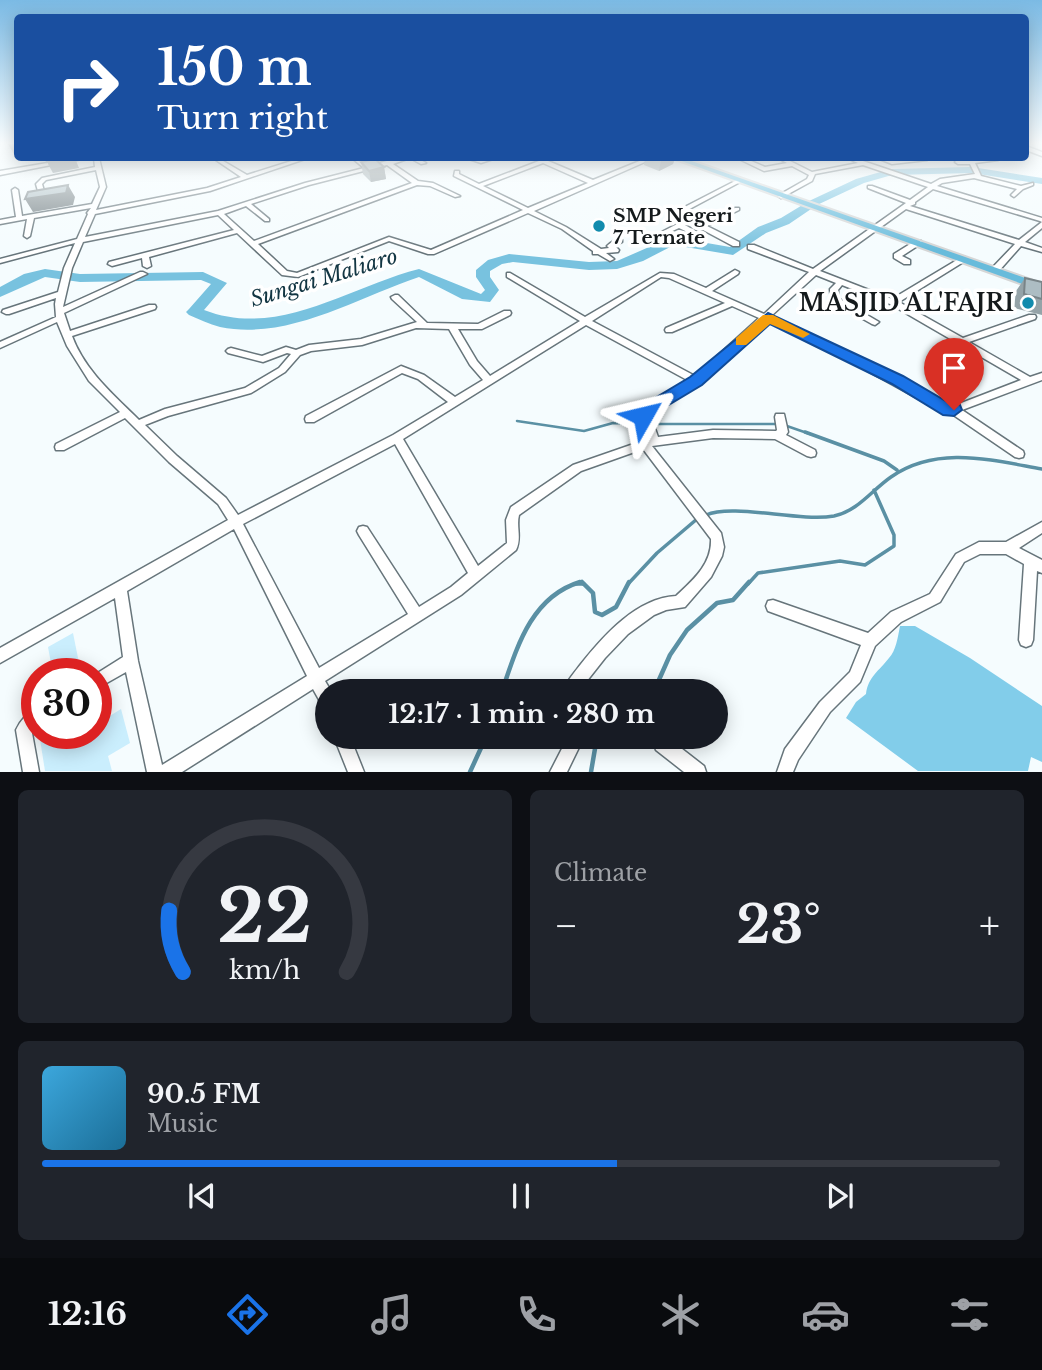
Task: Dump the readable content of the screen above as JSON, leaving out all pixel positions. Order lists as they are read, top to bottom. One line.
{"water":["Sungai Maliaro"],"places":["SMP Negeri 7 Ternate","MASJID AL'FAJRI"],"page":{"turn":["150 m","Turn right"],"limit":"30","trip":"12:17 · 1 min · 280 m","tile":"Climate","heat":["−","23°","+"],"song":["90.5 FM","Music"],"tabs":"12:16","gauge":["22","km/h"]}}
